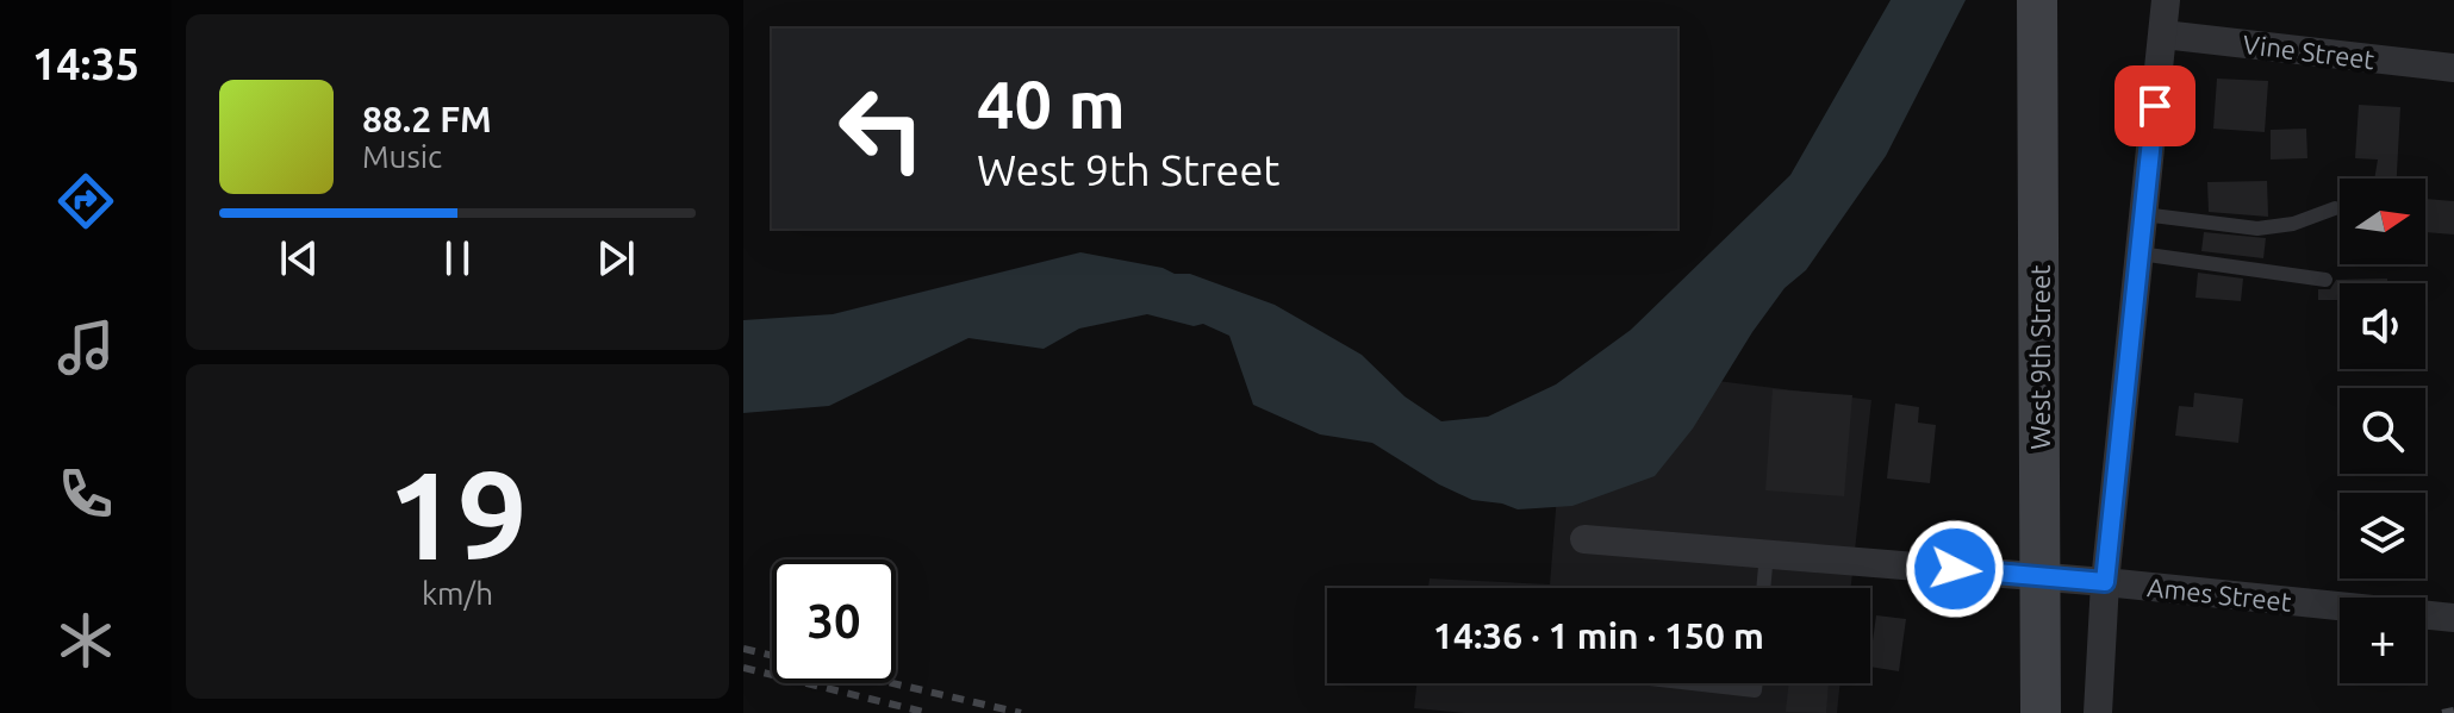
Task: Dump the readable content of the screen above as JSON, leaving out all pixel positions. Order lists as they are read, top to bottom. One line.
{"streets":{"main road":["West 9th Street"],"street":["Vine Street","Ames Street"]},"north":"right","page":{"tabs":"14:35","turn":["40 m","West 9th Street"],"song":["88.2 FM","Music"],"map_buttons":"+","tile":["19","km/h"],"limit":"30","trip":"14:36 · 1 min · 150 m"}}
